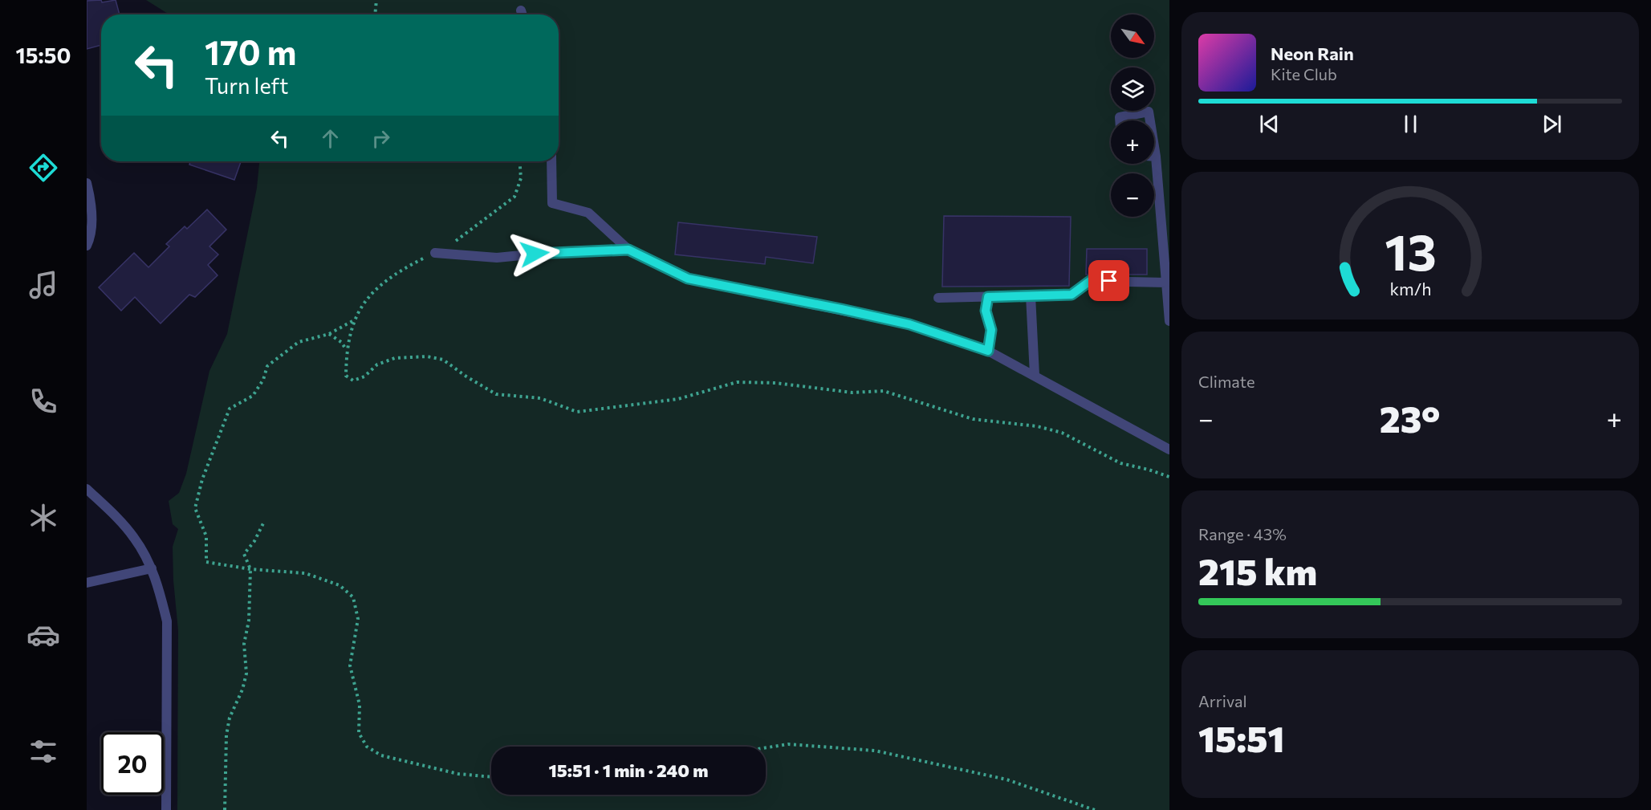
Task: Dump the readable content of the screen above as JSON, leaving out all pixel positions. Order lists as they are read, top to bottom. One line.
{"north":"bottom right","page":{"tabs":"15:50","map_buttons":["+","−"],"turn":["170 m","Turn left"],"song":["Neon Rain","Kite Club"],"tile":["Climate",["Range · 43%","215 km"],["Arrival","15:51"]],"heat":["−","23°","+"],"limit":"20","trip":"15:51 · 1 min · 240 m","gauge":["13","km/h"]}}
